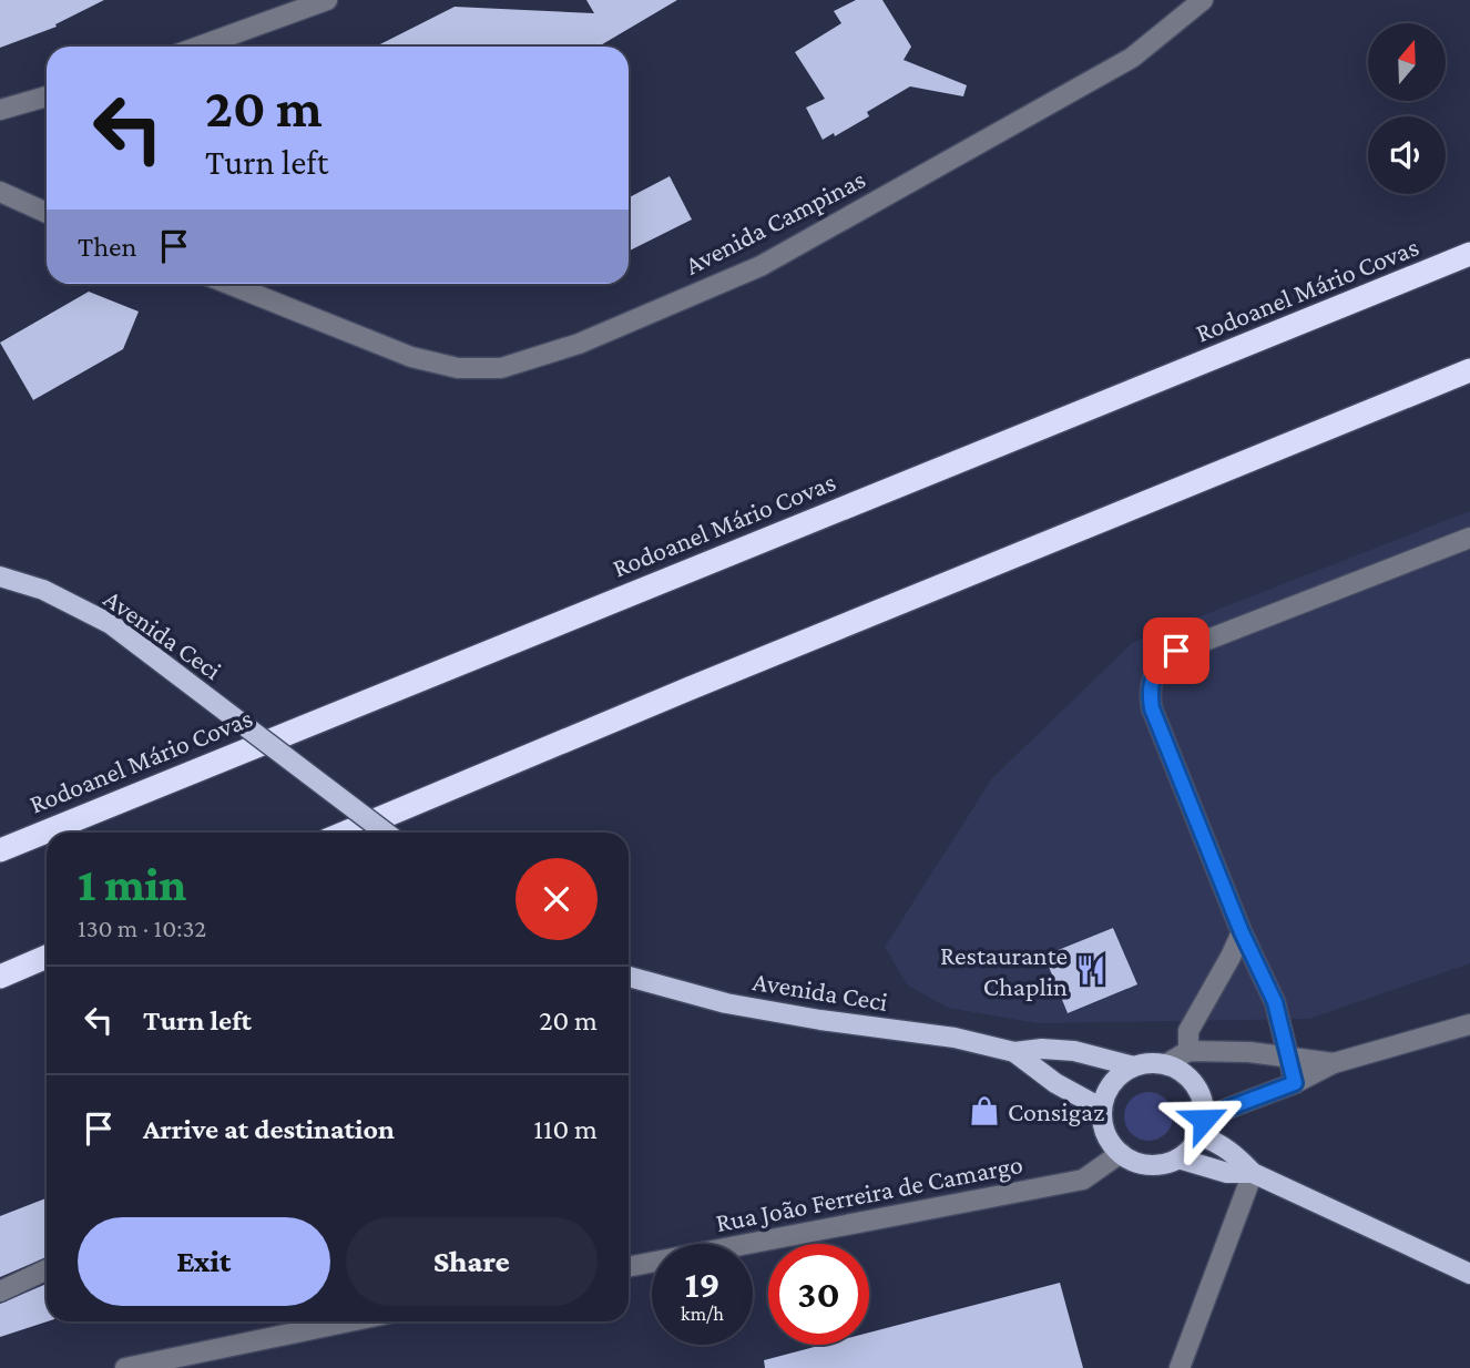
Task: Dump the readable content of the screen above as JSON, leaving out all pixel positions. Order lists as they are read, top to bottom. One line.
{"streets":{"highway":["Rodoanel Mário Covas"],"main road":["Avenida Ceci"],"street":["Avenida Campinas","Rua João Ferreira de Camargo"]},"crossings":[["Avenida Ceci","Rua João Ferreira de Camargo"]],"places":{"restaurant":["Restaurante Chaplin"],"shop":["Consigaz"]},"north":"top","page":{"turn":["20 m","Turn left"],"then":"Then","heading":["1 min","130 m · 10:32"],"list":[{"name":"Turn left","value":"20 m"},{"name":"Arrive at destination","value":"110 m"}],"buttons":["Exit","Share"],"speed":"19 km/h","limit":"30"}}
